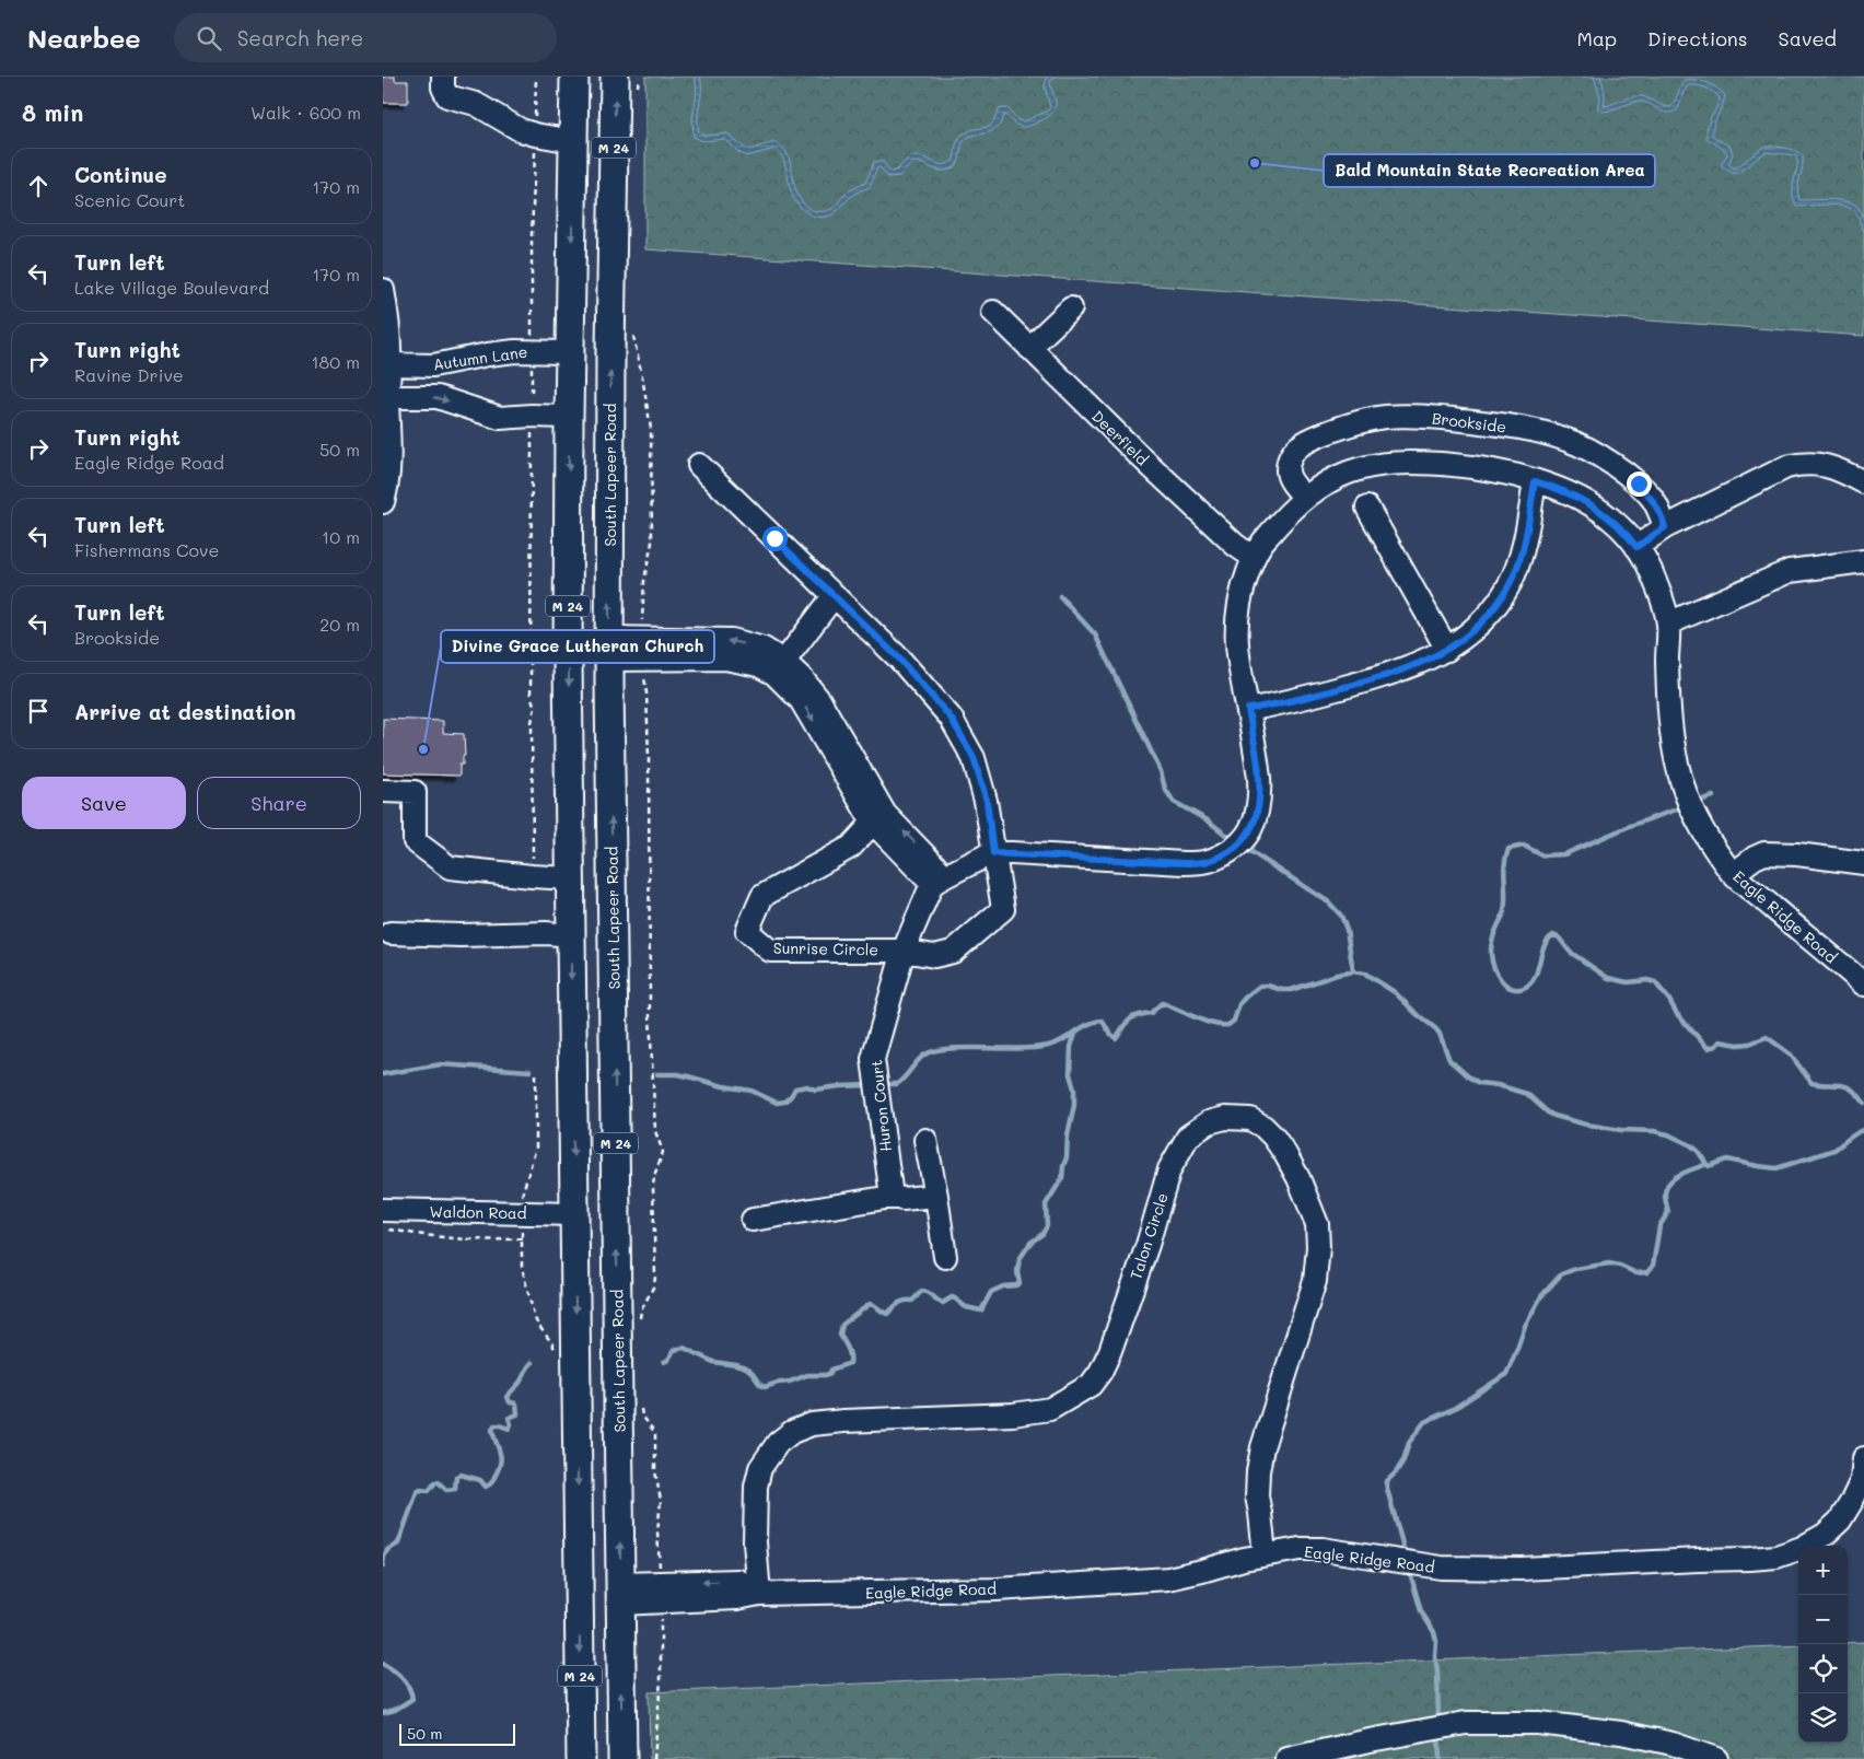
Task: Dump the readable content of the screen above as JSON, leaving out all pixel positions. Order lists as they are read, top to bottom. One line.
{"streets":{"main road":["M 24","South Lapeer Road"],"street":["Autumn Lane","Brookside","Deerfield","Eagle Ridge Road","Sunrise Circle","Huron Court","Waldon Road","Talon Circle"]},"crossings":[["M 24","Autumn Lane"],["M 24","Waldon Road"],["Brookside","Eagle Ridge Road"],["Deerfield","Eagle Ridge Road"],["South Lapeer Road","Eagle Ridge Road"],["Eagle Ridge Road","Talon Circle"],["Sunrise Circle","Huron Court"]],"places":["Bald Mountain State Recreation Area","Divine Grace Lutheran Church"],"scale_bar":"50 m","page":{"header":"Nearbee","search":"Search here","nav":["Map","Directions","Saved"],"heading":["8 min","Walk · 600 m"],"list":[["Continue","Scenic Court","170 m"],["Turn left","Lake Village Boulevard","170 m"],["Turn right","Ravine Drive","180 m"],["Turn right","Eagle Ridge Road","50 m"],["Turn left","Fishermans Cove","10 m"],["Turn left","Brookside","20 m"],"Arrive at destination"],"buttons":["Save","Share"],"map_buttons":["+","−"],"scale":"50 m"}}
